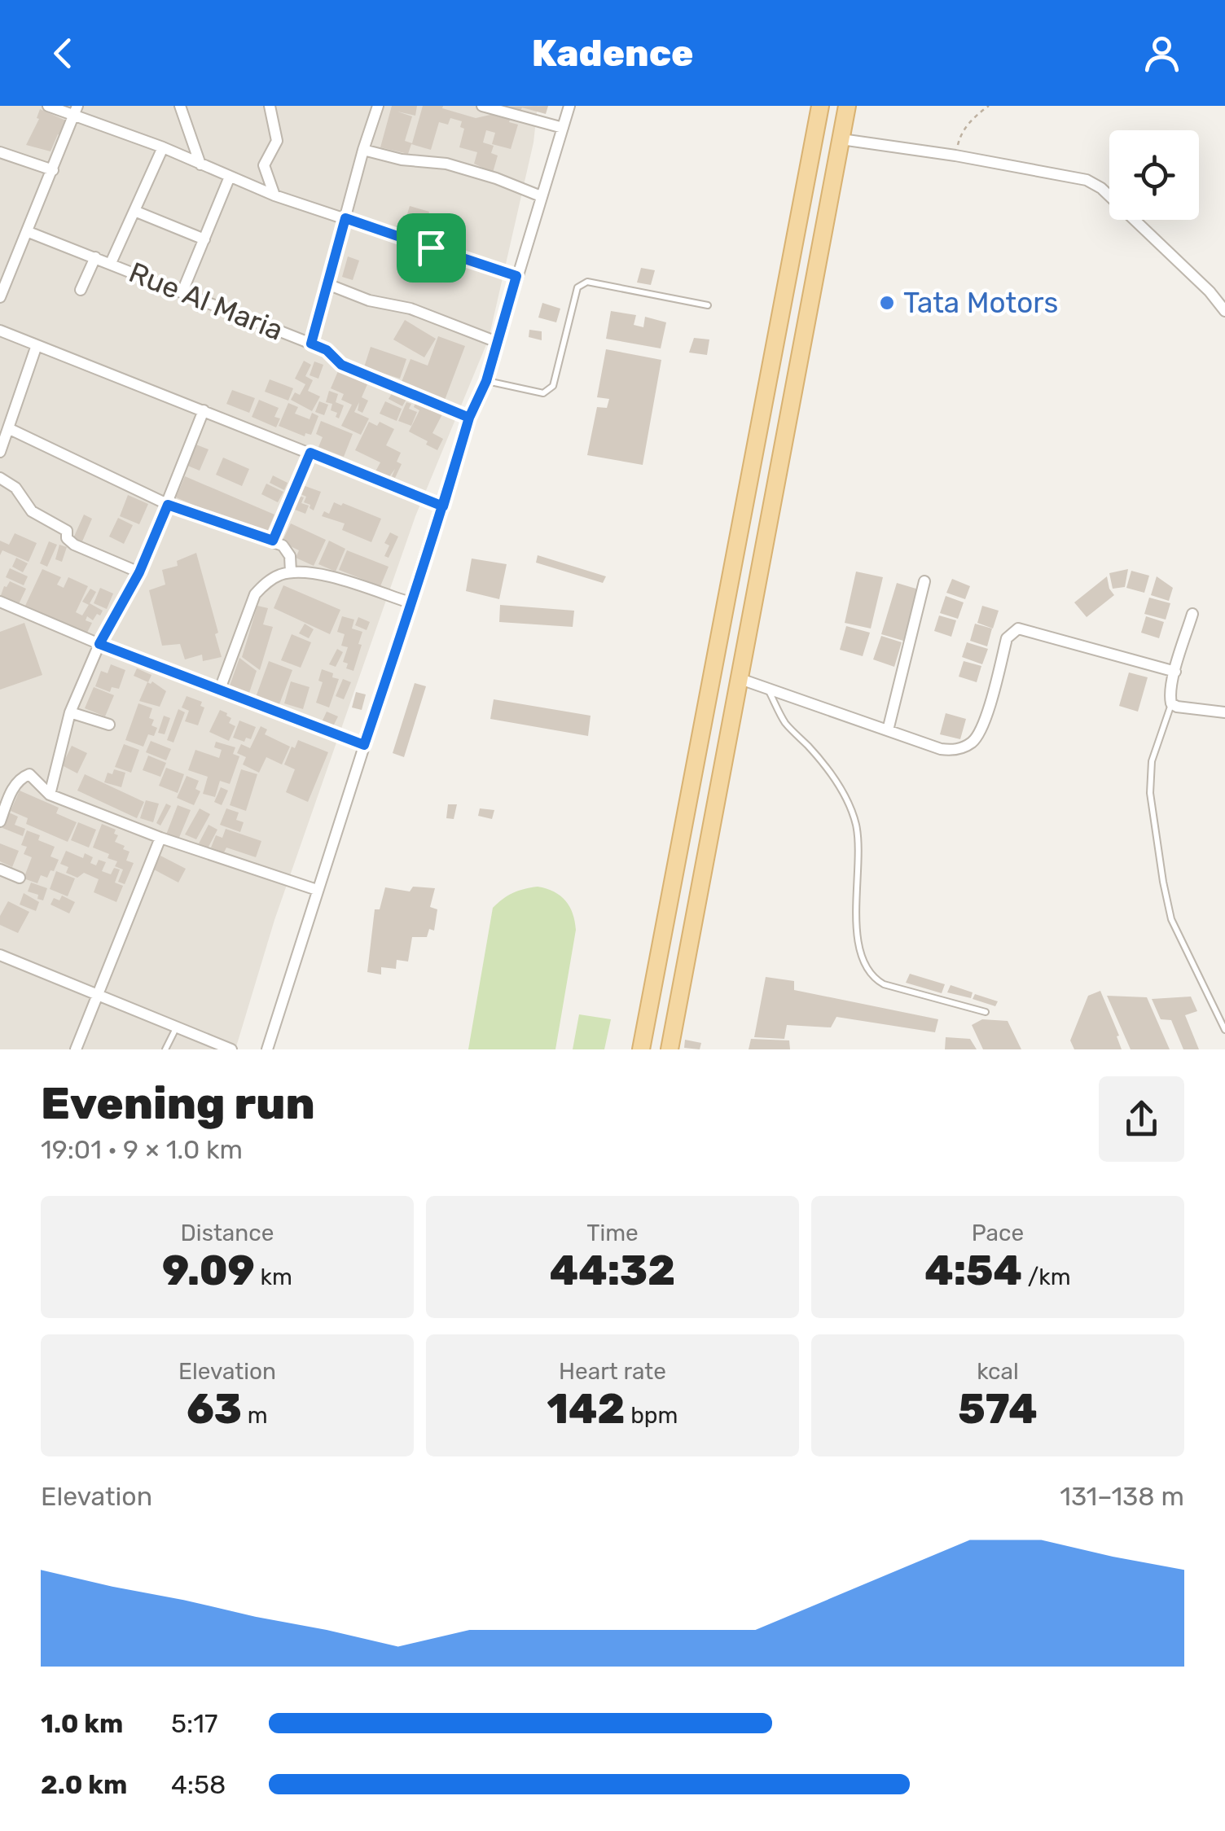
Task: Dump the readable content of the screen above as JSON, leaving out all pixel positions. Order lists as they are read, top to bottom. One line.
{"streets":{"street":["Rue Al Maria"]},"places":["Tata Motors"],"page":{"header":"Kadence","heading":["Evening run","19:01 · 9 × 1.0 km"],"stats":[["Distance","9.09 km"],["Time","44:32"],["Pace","4:54 /km"],["Elevation","63 m"],["Heart rate","142 bpm"],["kcal","574"]],"chart":["Elevation","131–138 m"],"list":[{"name":"1.0 km","note":"5:17"},{"name":"2.0 km","note":"4:58"}]}}
